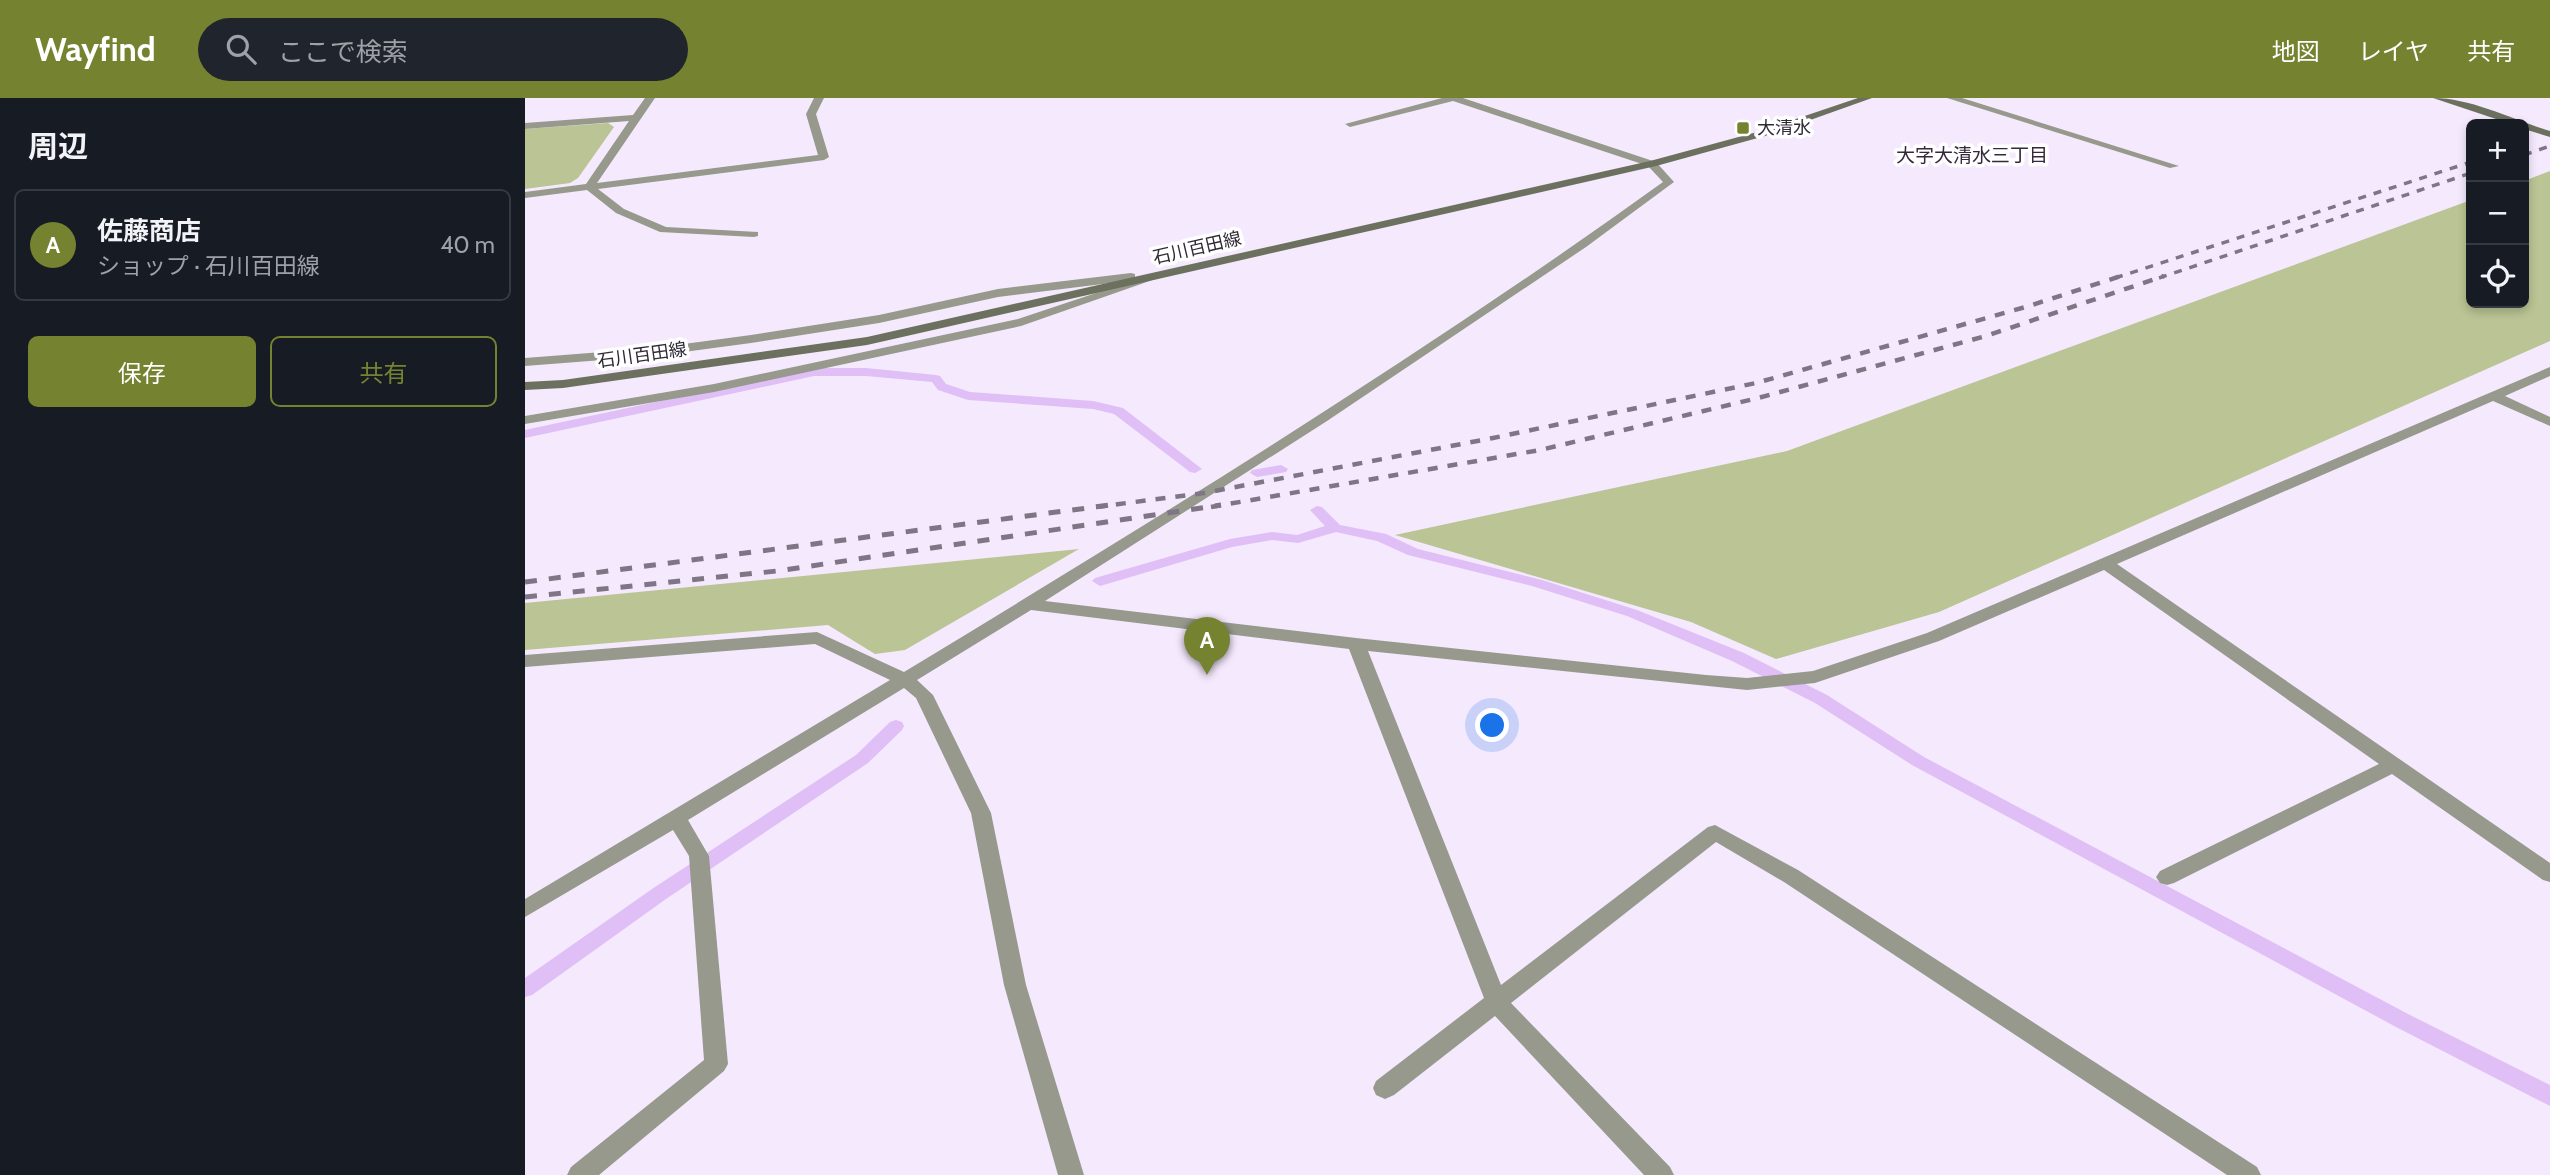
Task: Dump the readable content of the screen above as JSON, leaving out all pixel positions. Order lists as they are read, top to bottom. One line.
{"streets":{"main road":["石川百田線"]},"districts":["大字大清水三丁目"],"places":{"transit":["大清水"]},"page":{"header":"Wayfind","search":"ここで検索","nav":["地図","レイヤ","共有"],"heading":"周辺","map_buttons":["+","−"],"list":[{"mark":"A","name":"佐藤商店","note":"ショップ · 石川百田線","value":"40 m"}],"buttons":["保存","共有"],"pins":"A"}}
